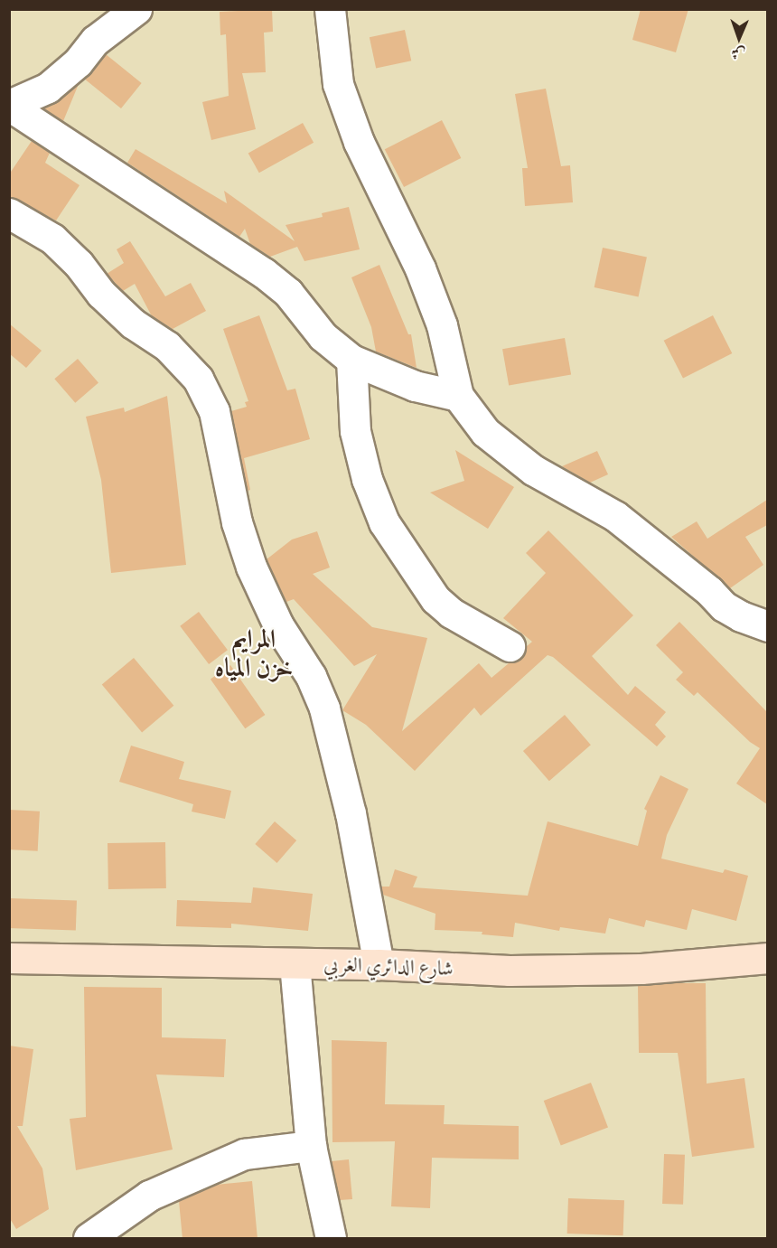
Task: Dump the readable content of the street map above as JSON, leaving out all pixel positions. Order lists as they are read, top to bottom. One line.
{"streets":{"street":["شارع الدائري الغربي"]},"districts":["المرايم خزن المياه"],"north":"bottom"}
